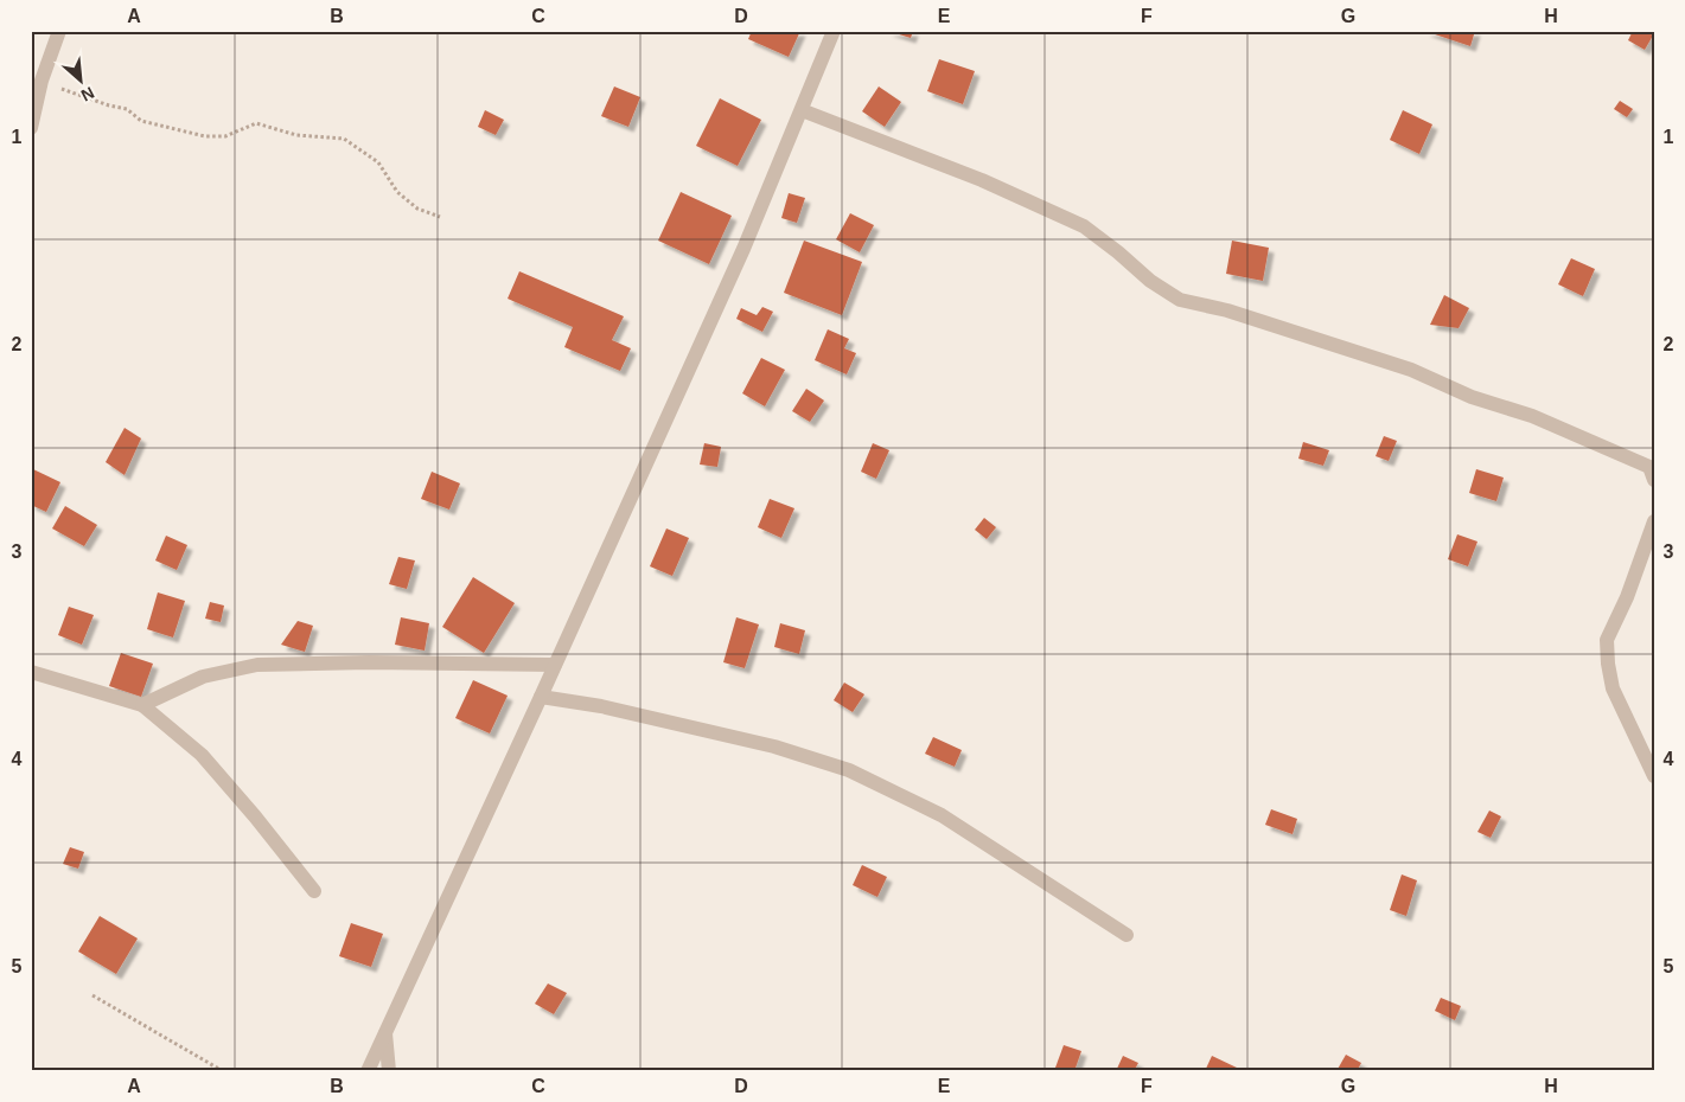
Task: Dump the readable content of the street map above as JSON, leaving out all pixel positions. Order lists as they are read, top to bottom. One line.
{"north":"bottom right","grid":{"columns":["A","B","C","D","E","F","G","H"],"rows":["1","2","3","4","5"]}}
